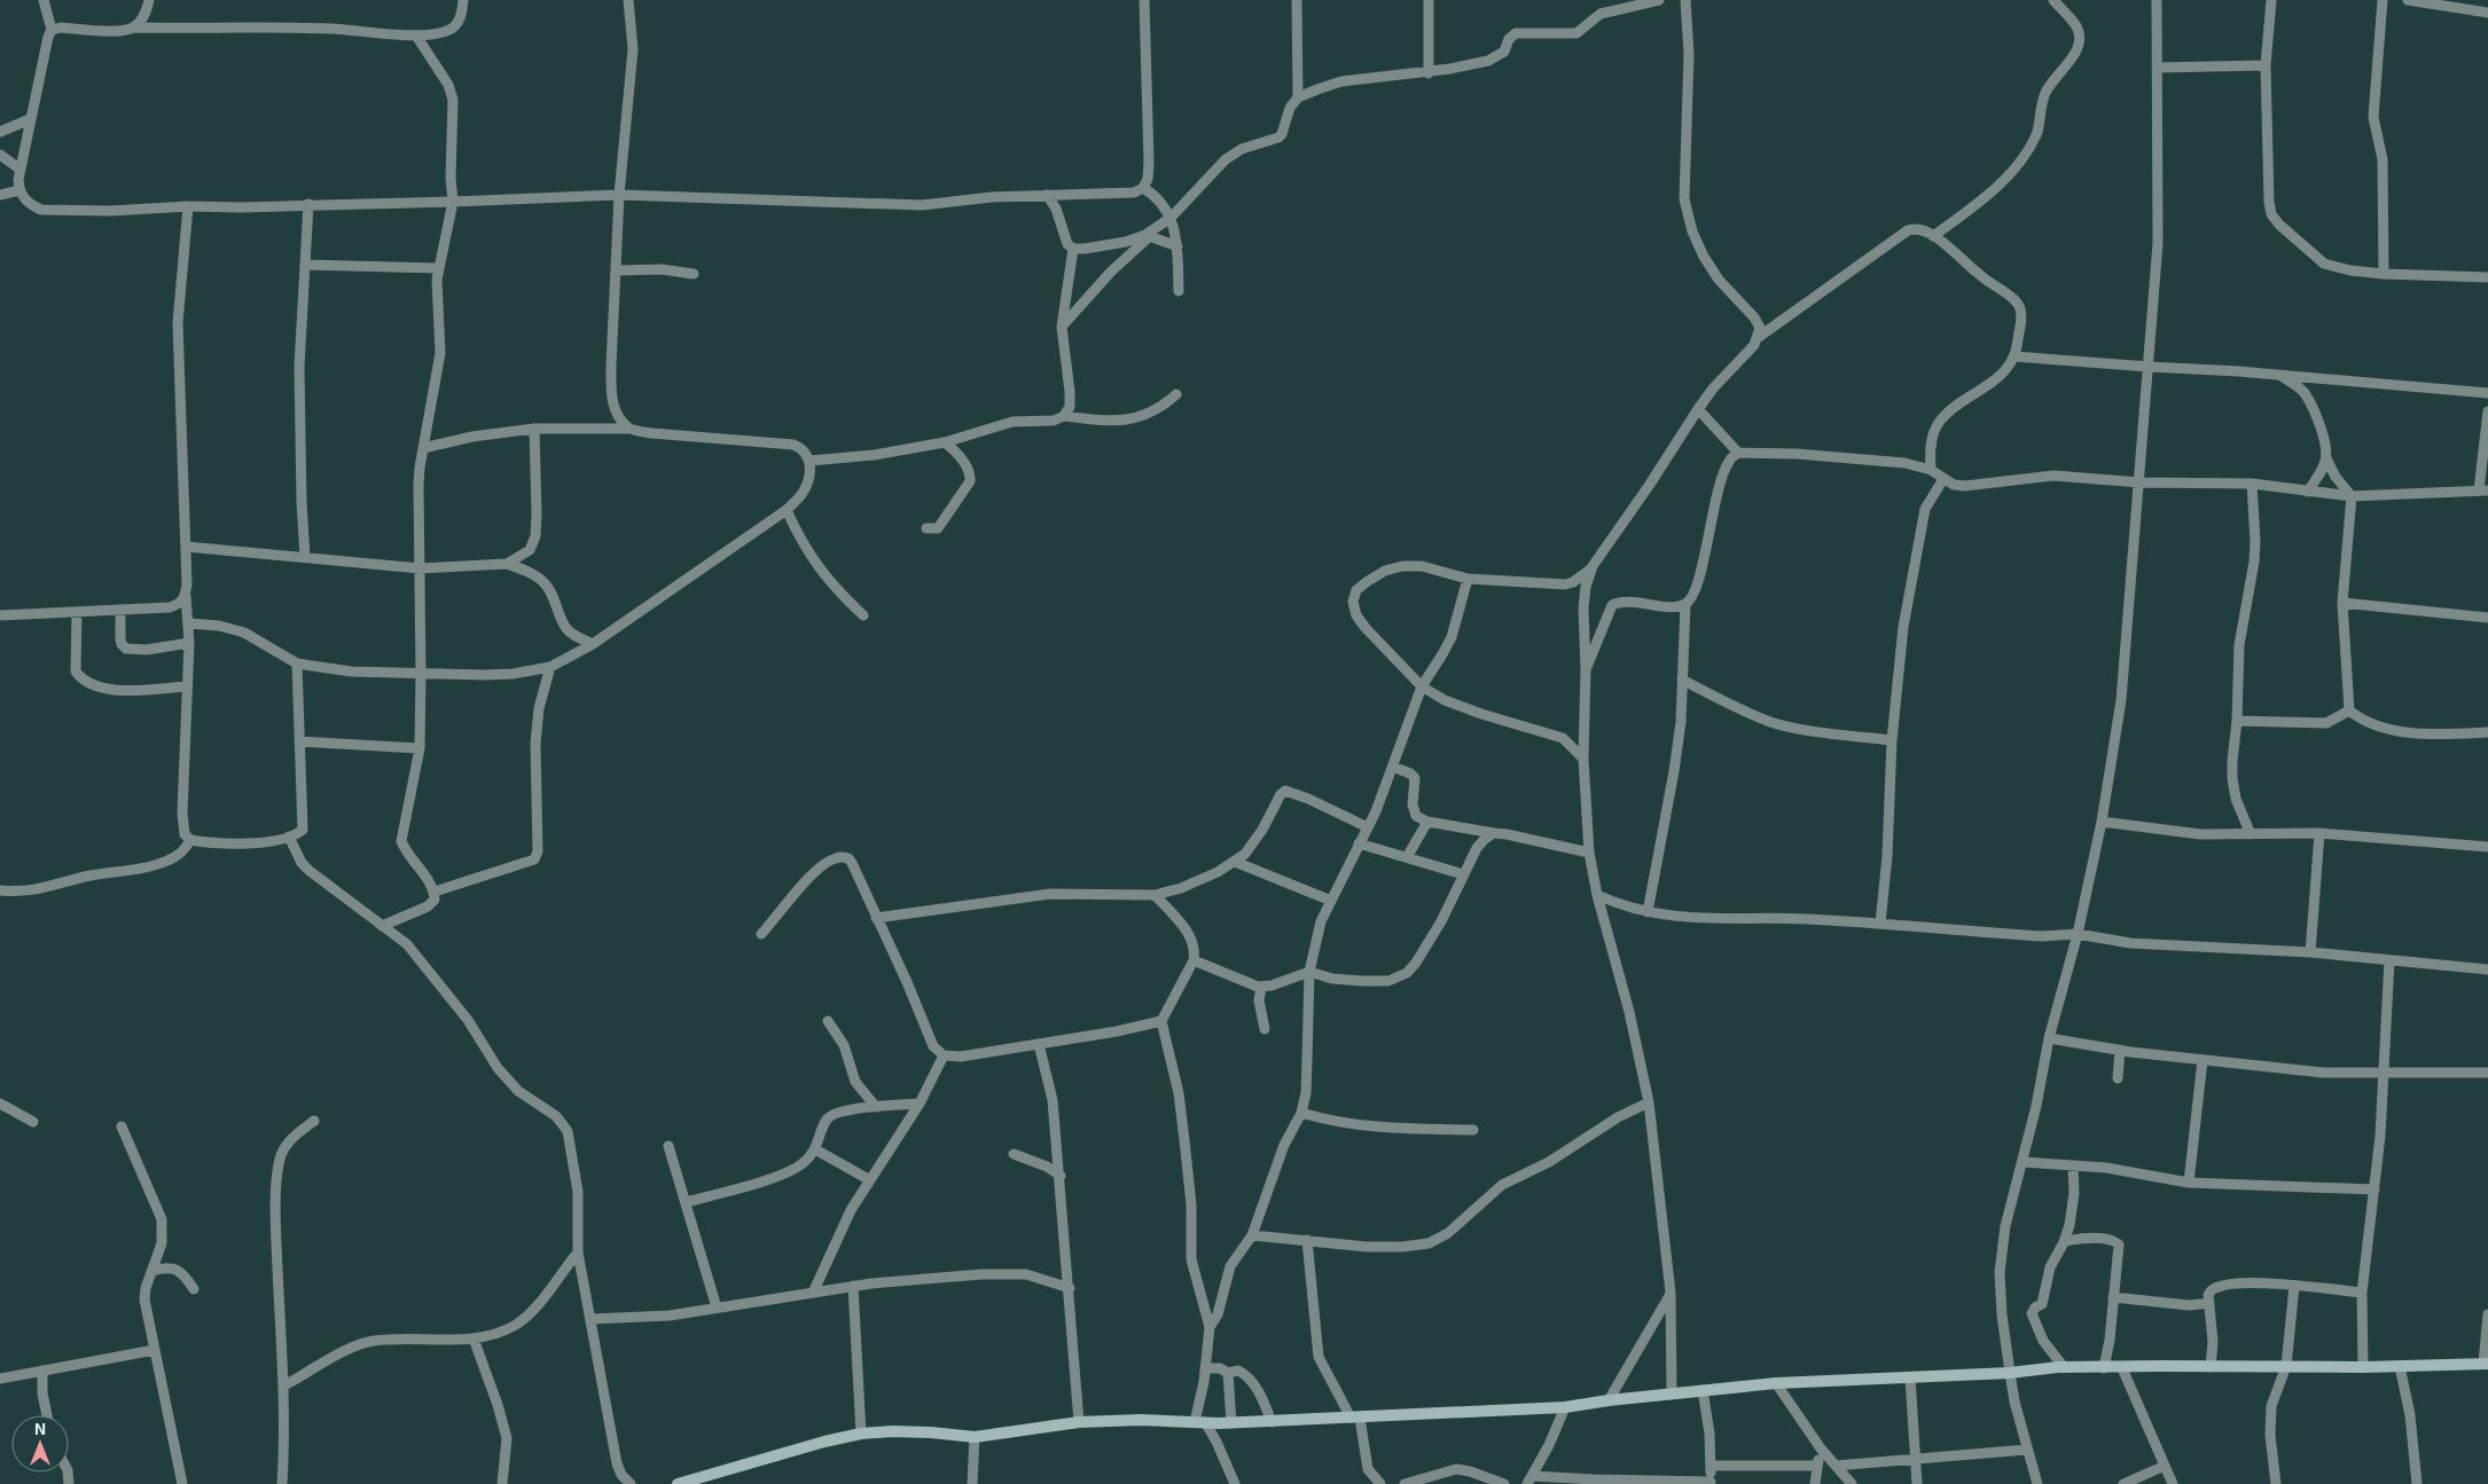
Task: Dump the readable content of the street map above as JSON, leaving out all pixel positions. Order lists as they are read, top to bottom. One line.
{"north":"top"}
